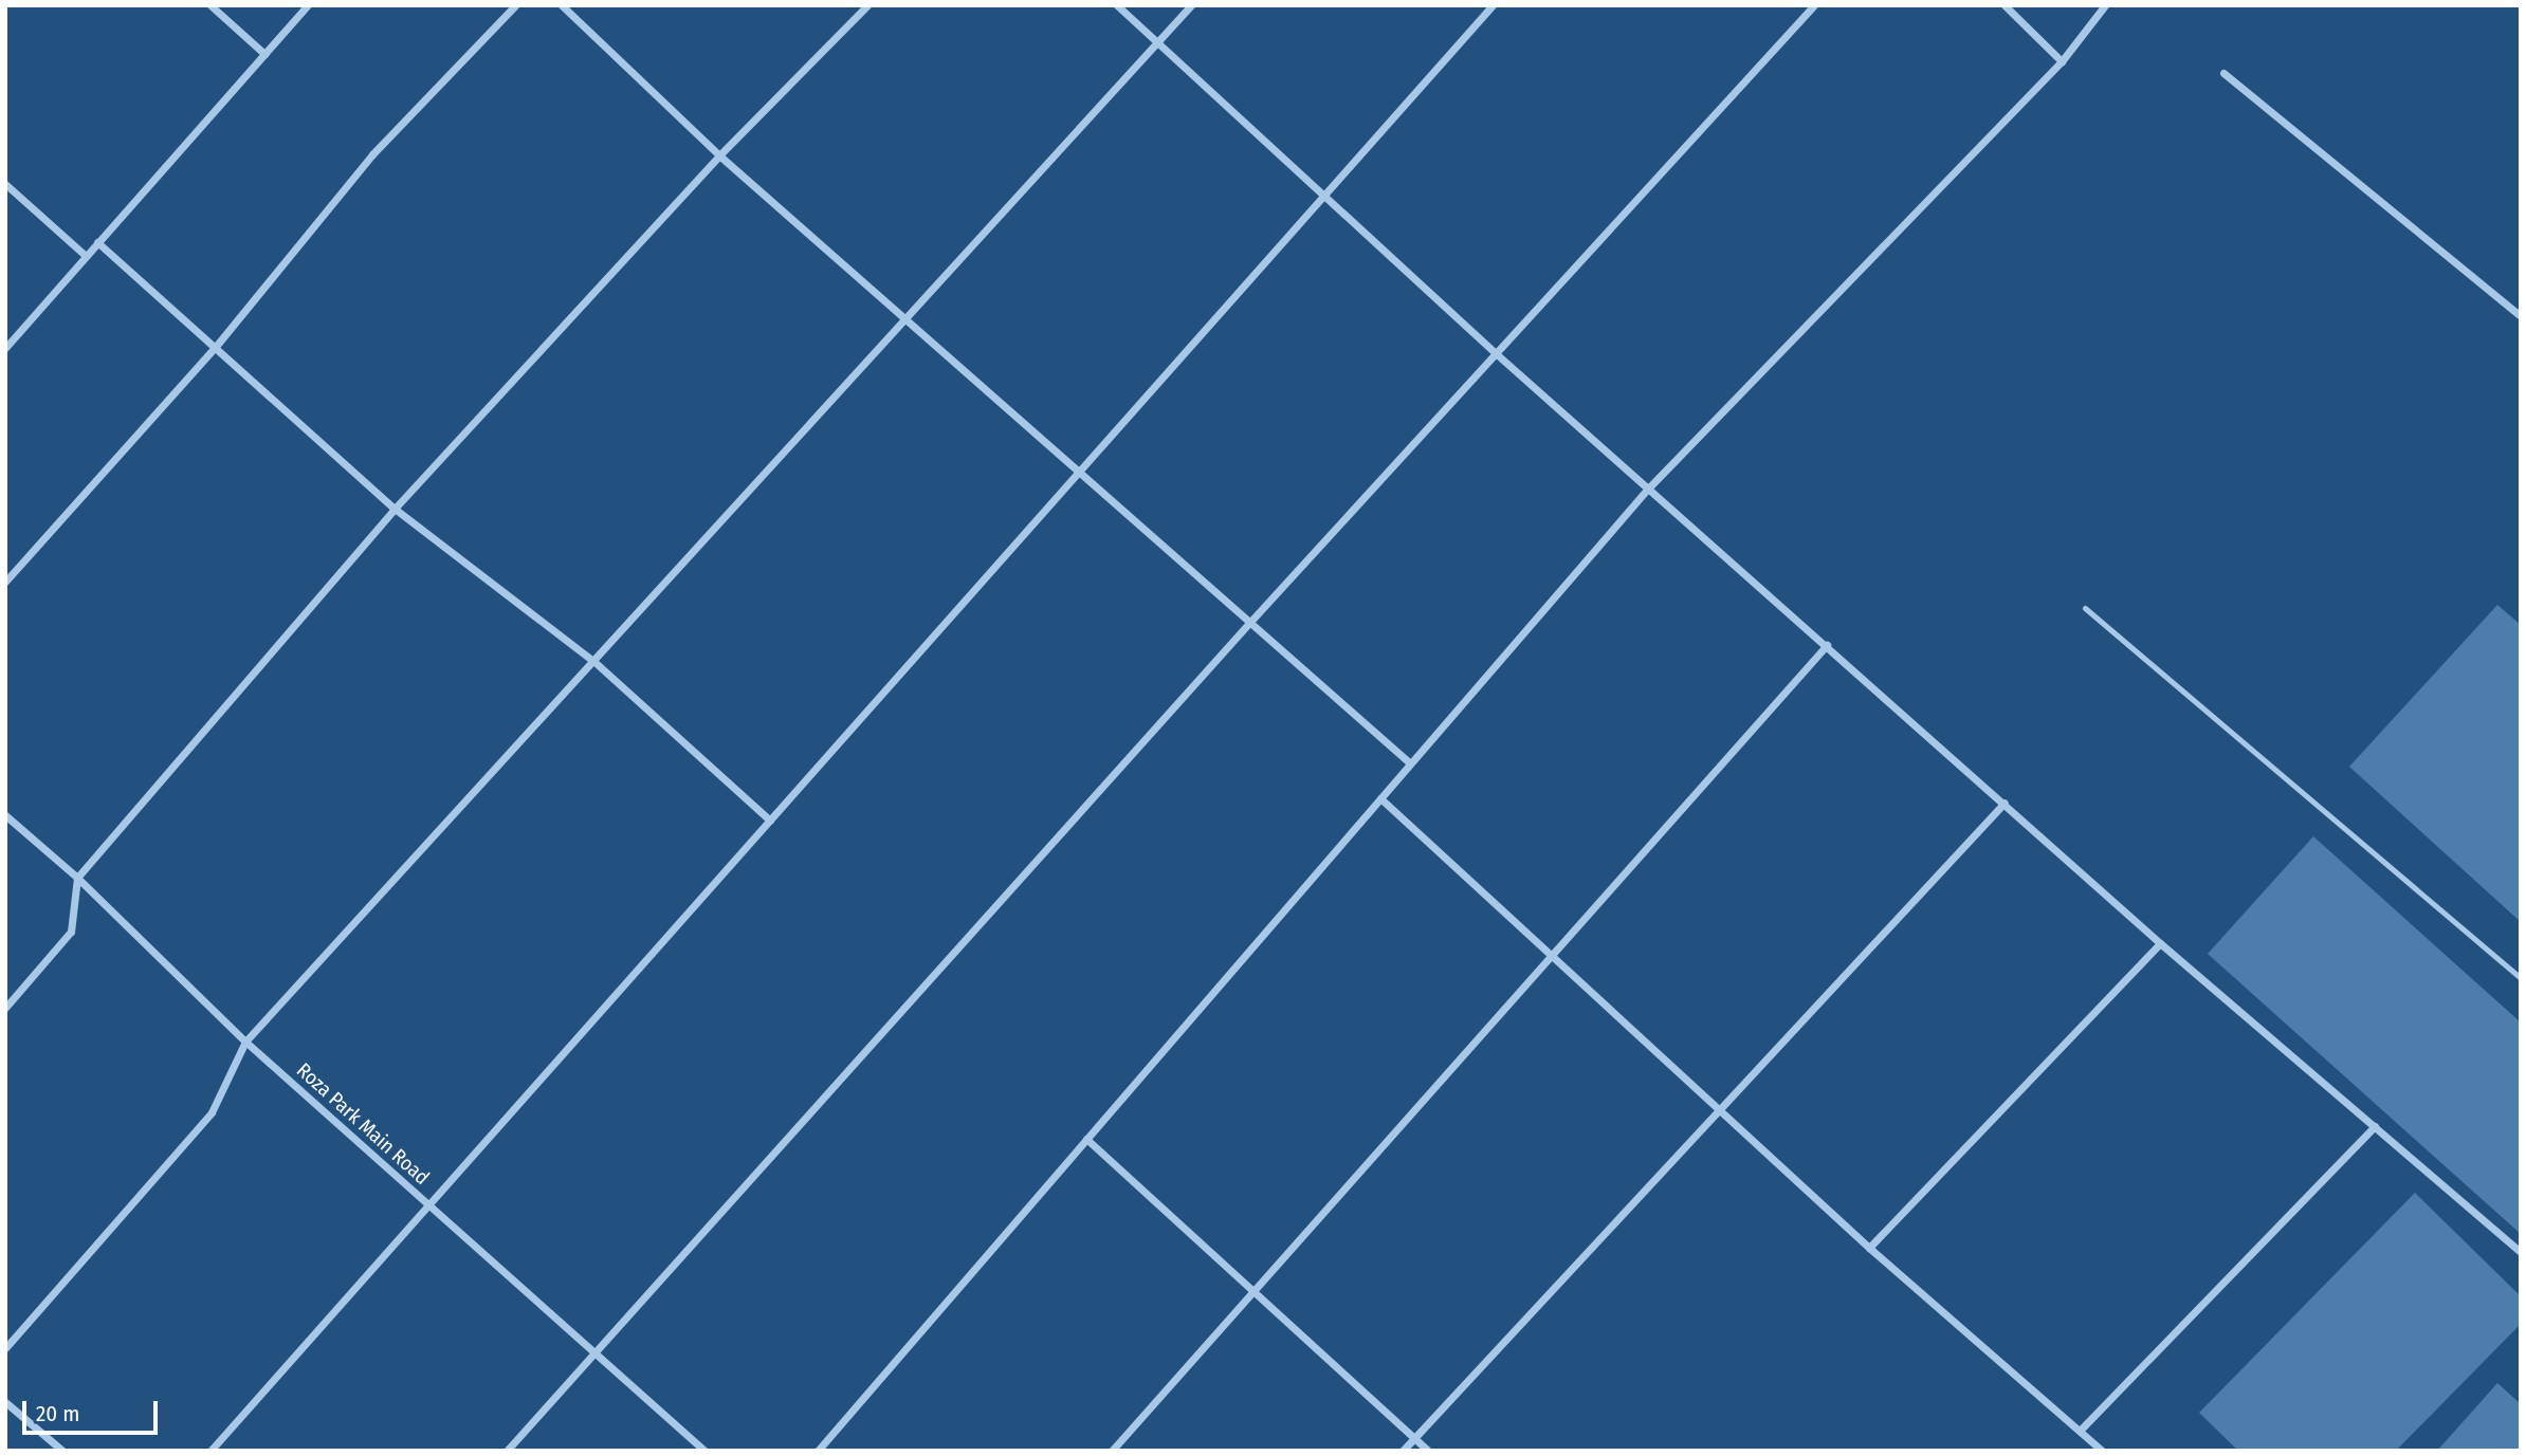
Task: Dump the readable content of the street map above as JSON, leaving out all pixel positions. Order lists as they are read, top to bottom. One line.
{"streets":{"street":["Roza Park Main Road"]},"scale_bar":"20 m"}
